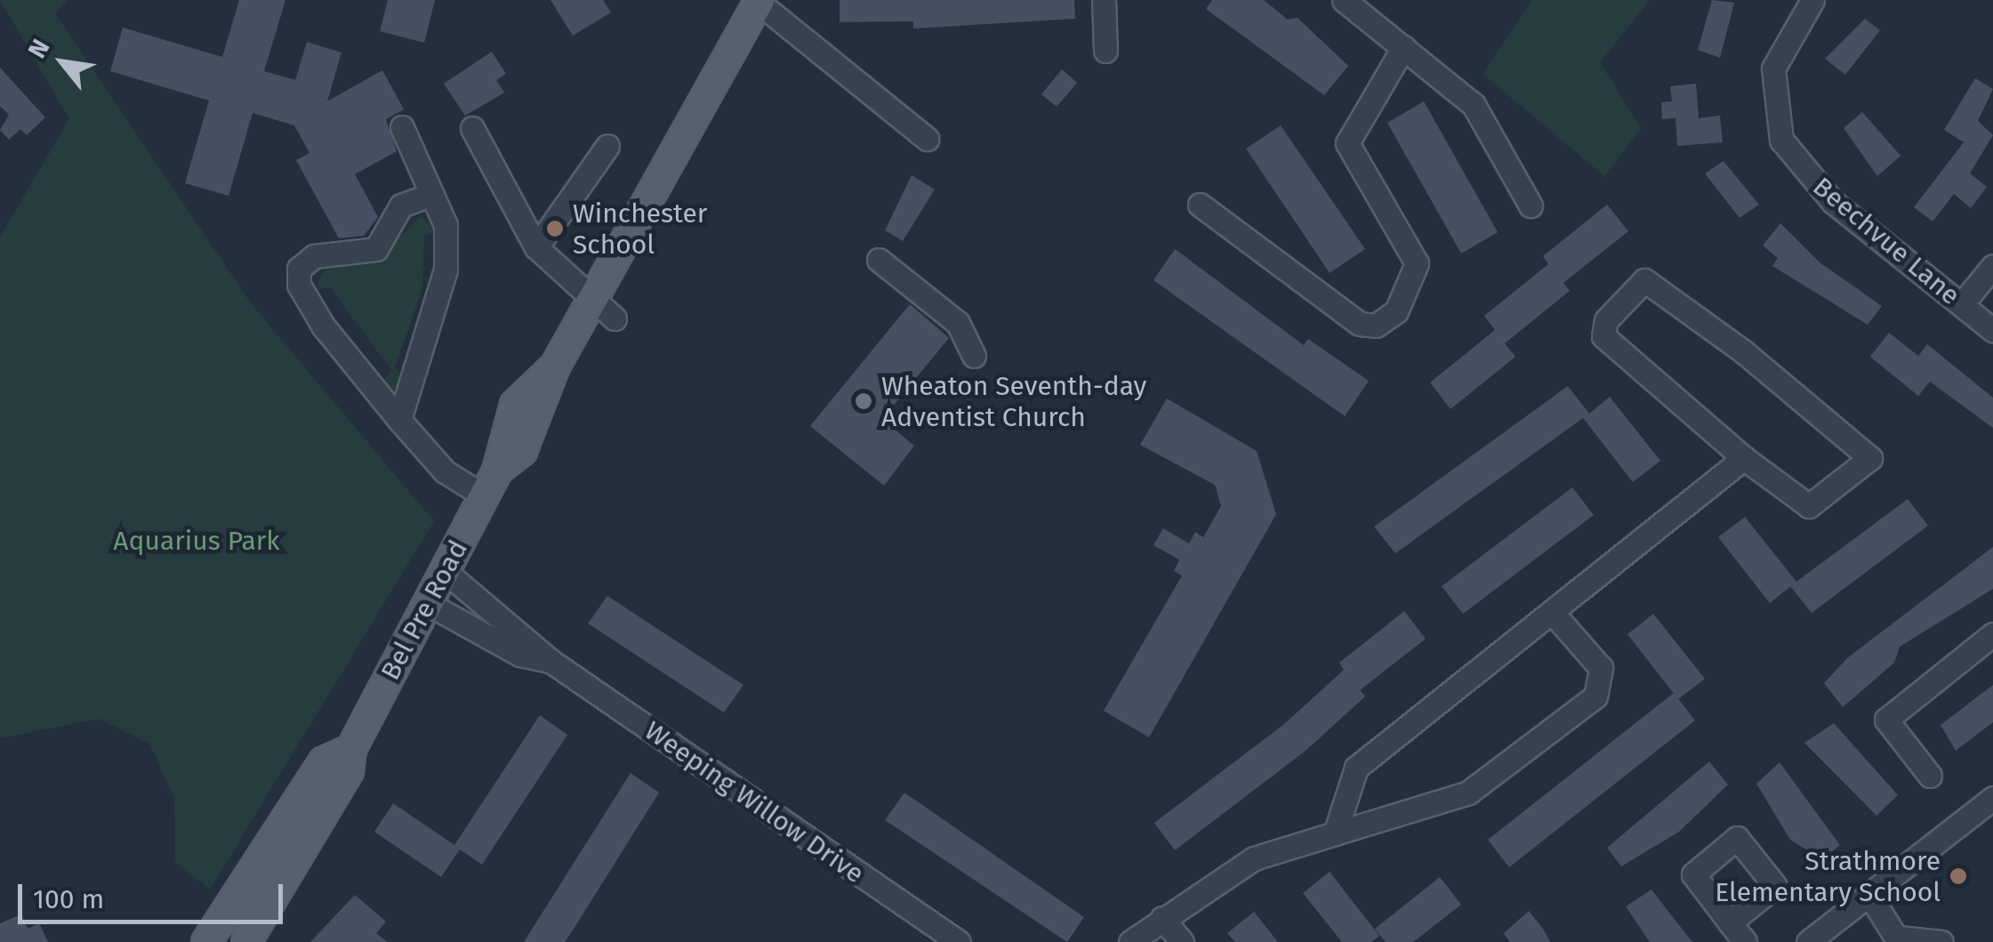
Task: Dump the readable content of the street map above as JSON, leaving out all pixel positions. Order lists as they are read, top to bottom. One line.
{"streets":{"main road":["Bel Pre Road"],"street":["Beechvue Lane","Weeping Willow Drive"]},"crossings":[["Bel Pre Road","Weeping Willow Drive"]],"parks":["Aquarius Park"],"places":["Winchester School","Wheaton Seventh-day Adventist Church","Strathmore Elementary School"],"scale_bar":"100 m","north":"top left"}
